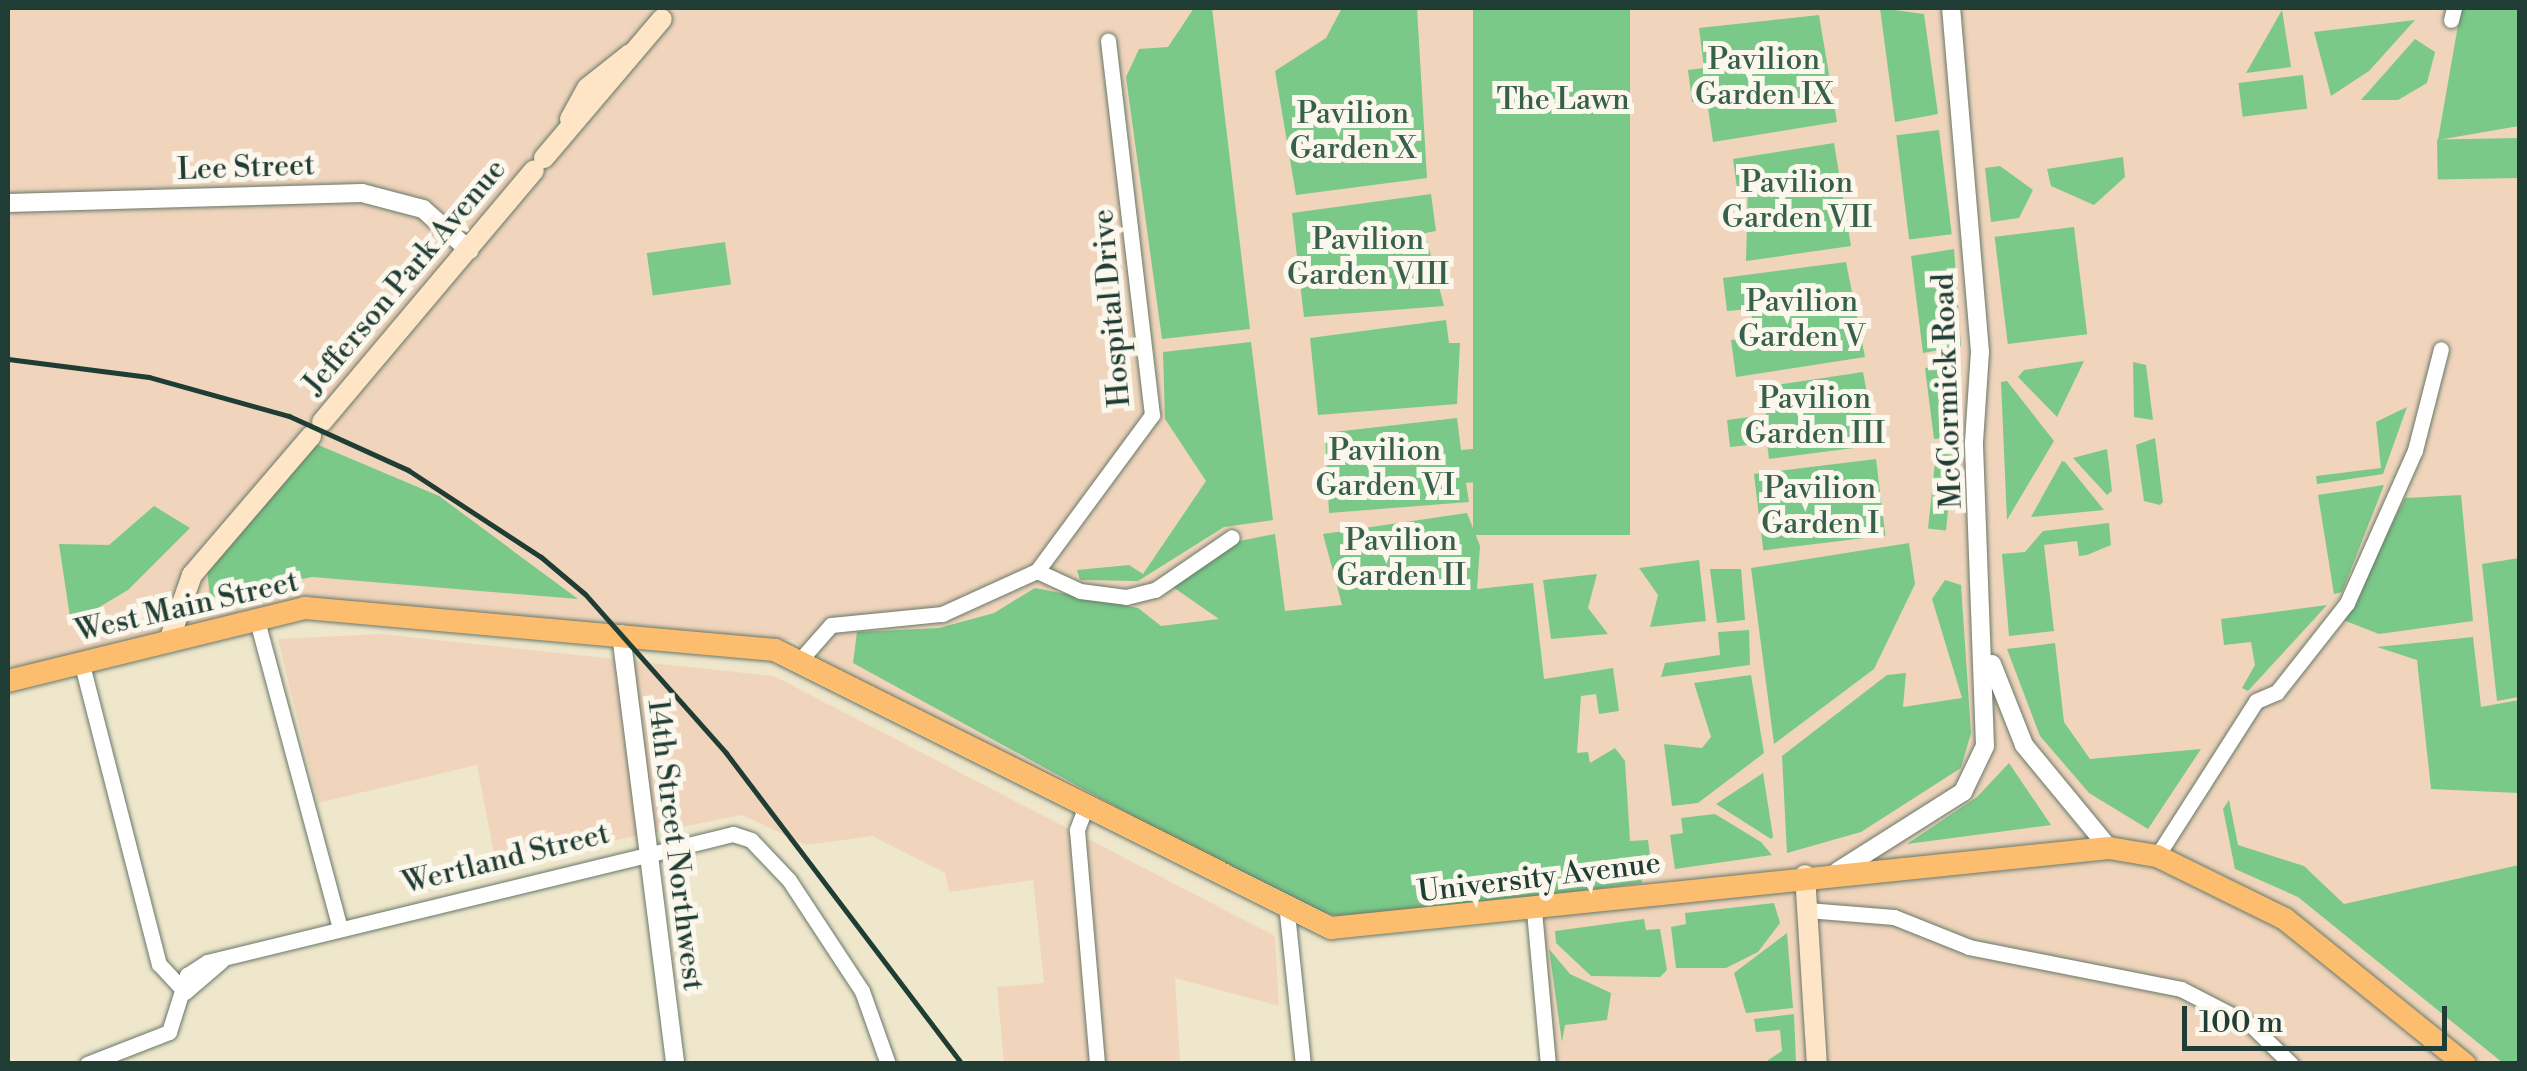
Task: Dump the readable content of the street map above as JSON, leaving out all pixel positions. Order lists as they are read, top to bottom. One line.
{"streets":{"main road":["Jefferson Park Avenue","West Main Street","University Avenue"],"street":["Lee Street","Hospital Drive","McCormick Road","14th Street Northwest","Wertland Street"]},"crossings":[["Lee Street","Jefferson Park Avenue"],["Jefferson Park Avenue","West Main Street"],["Hospital Drive","University Avenue"],["McCormick Road","University Avenue"],["West Main Street","14th Street Northwest"],["West Main Street","University Avenue"],["14th Street Northwest","Wertland Street"],["14th Street Northwest","University Avenue"]],"parks":["Pavilion Garden IX","The Lawn","Pavilion Garden X","Pavilion Garden VII","Pavilion Garden VIII","Pavilion Garden V","Pavilion Garden III","Pavilion Garden VI","Pavilion Garden I","Pavilion Garden II"],"scale_bar":"100 m"}
